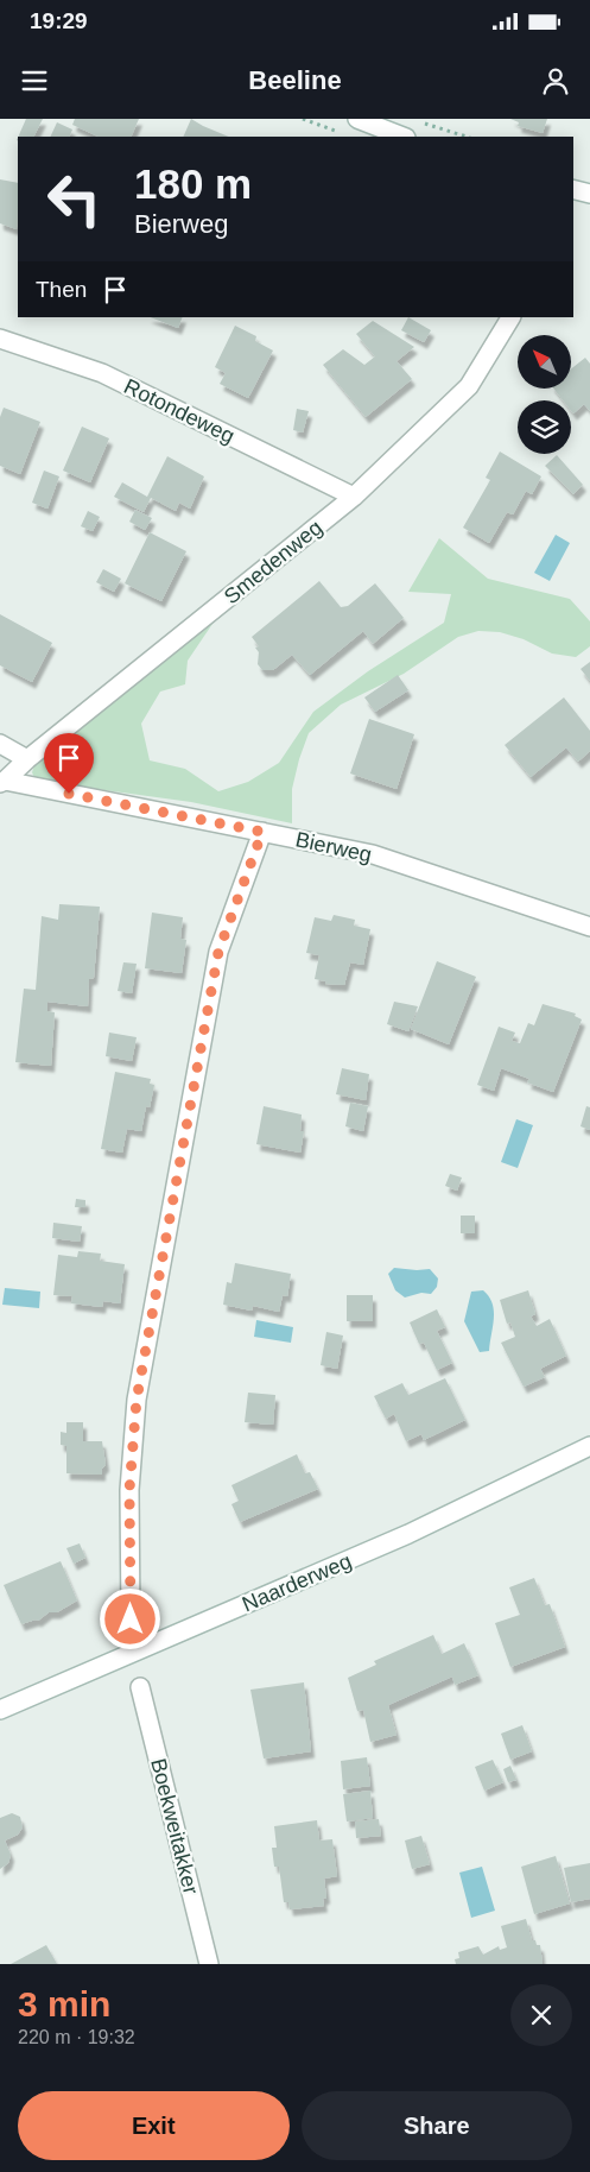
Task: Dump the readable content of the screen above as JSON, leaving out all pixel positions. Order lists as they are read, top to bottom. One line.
{"streets":{"street":["Rotondeweg","Smedenweg","Bierweg","Naarderweg","Boekweitakker"]},"crossings":[["Rotondeweg","Smedenweg"],["Smedenweg","Bierweg"]],"north":"top left","page":{"status":"19:29","header":"Beeline","turn":["180 m","Bierweg"],"then":"Then","heading":["3 min","220 m · 19:32"],"buttons":["Exit","Share"]}}
